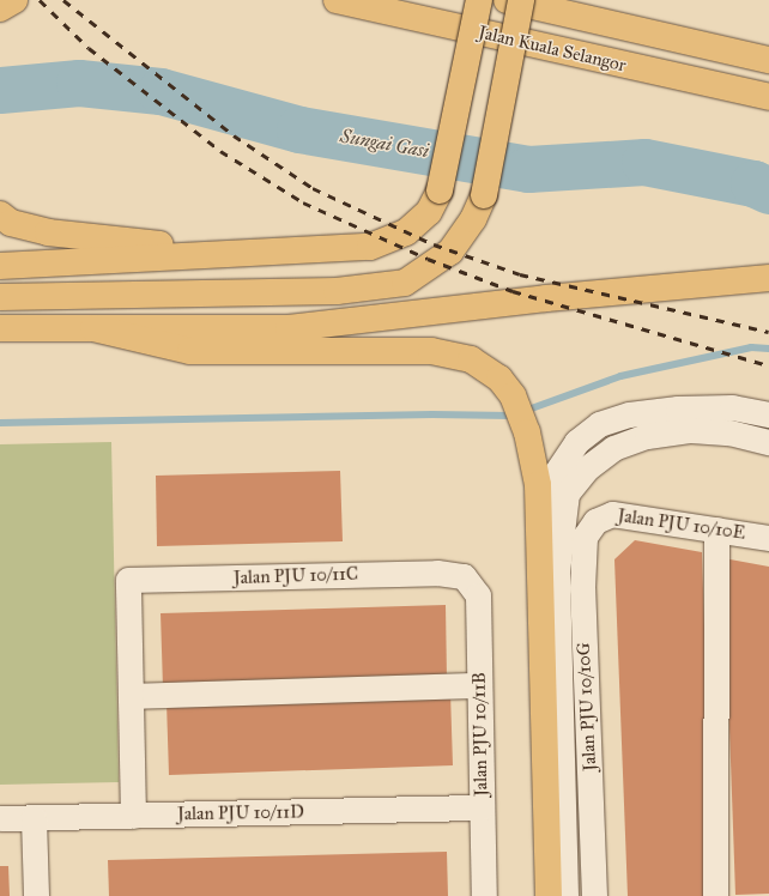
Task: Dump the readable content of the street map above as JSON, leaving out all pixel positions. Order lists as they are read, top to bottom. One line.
{"streets":{"highway":["Jalan Kuala Selangor"],"street":["Jalan PJU 10/10E","Jalan PJU 10/11C","Jalan PJU 10/10G","Jalan PJU 10/11B","Jalan PJU 10/11D"]},"crossings":[["Jalan PJU 10/10E","Jalan PJU 10/10G"],["Jalan PJU 10/11C","Jalan PJU 10/11B"],["Jalan PJU 10/11B","Jalan PJU 10/11D"]],"water":["Sungai Gasi"]}
